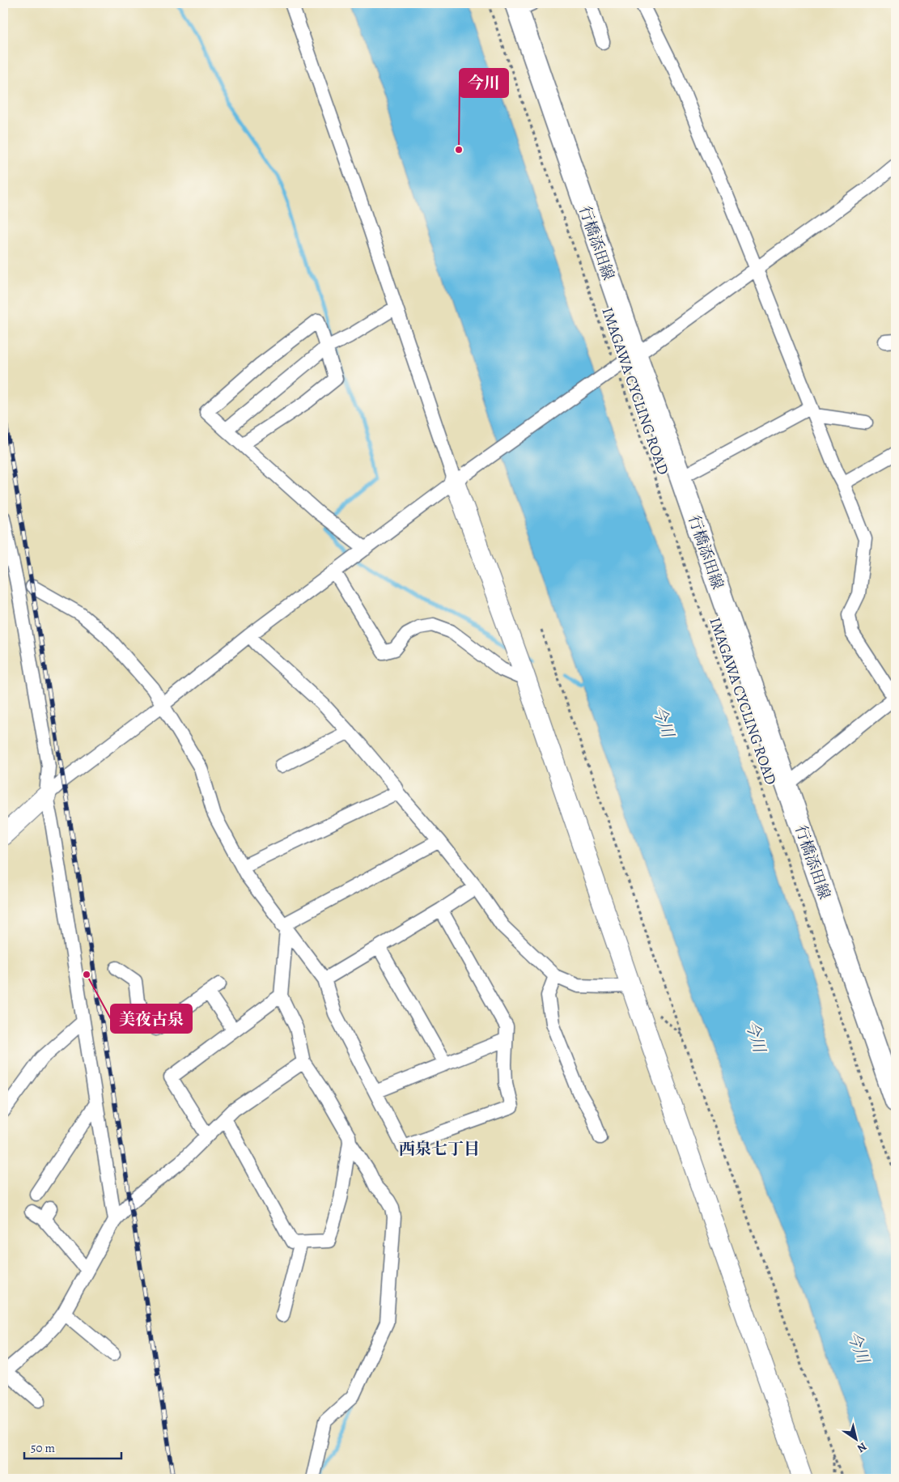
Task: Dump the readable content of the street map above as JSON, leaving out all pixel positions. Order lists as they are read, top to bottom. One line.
{"streets":{"main road":["行橋添田線"],"path":["IMAGAWA CYCLING ROAD"]},"districts":["西泉七丁目"],"water":["今川"],"places":["今川","美夜古泉"],"scale_bar":"50 m","north":"bottom right"}
